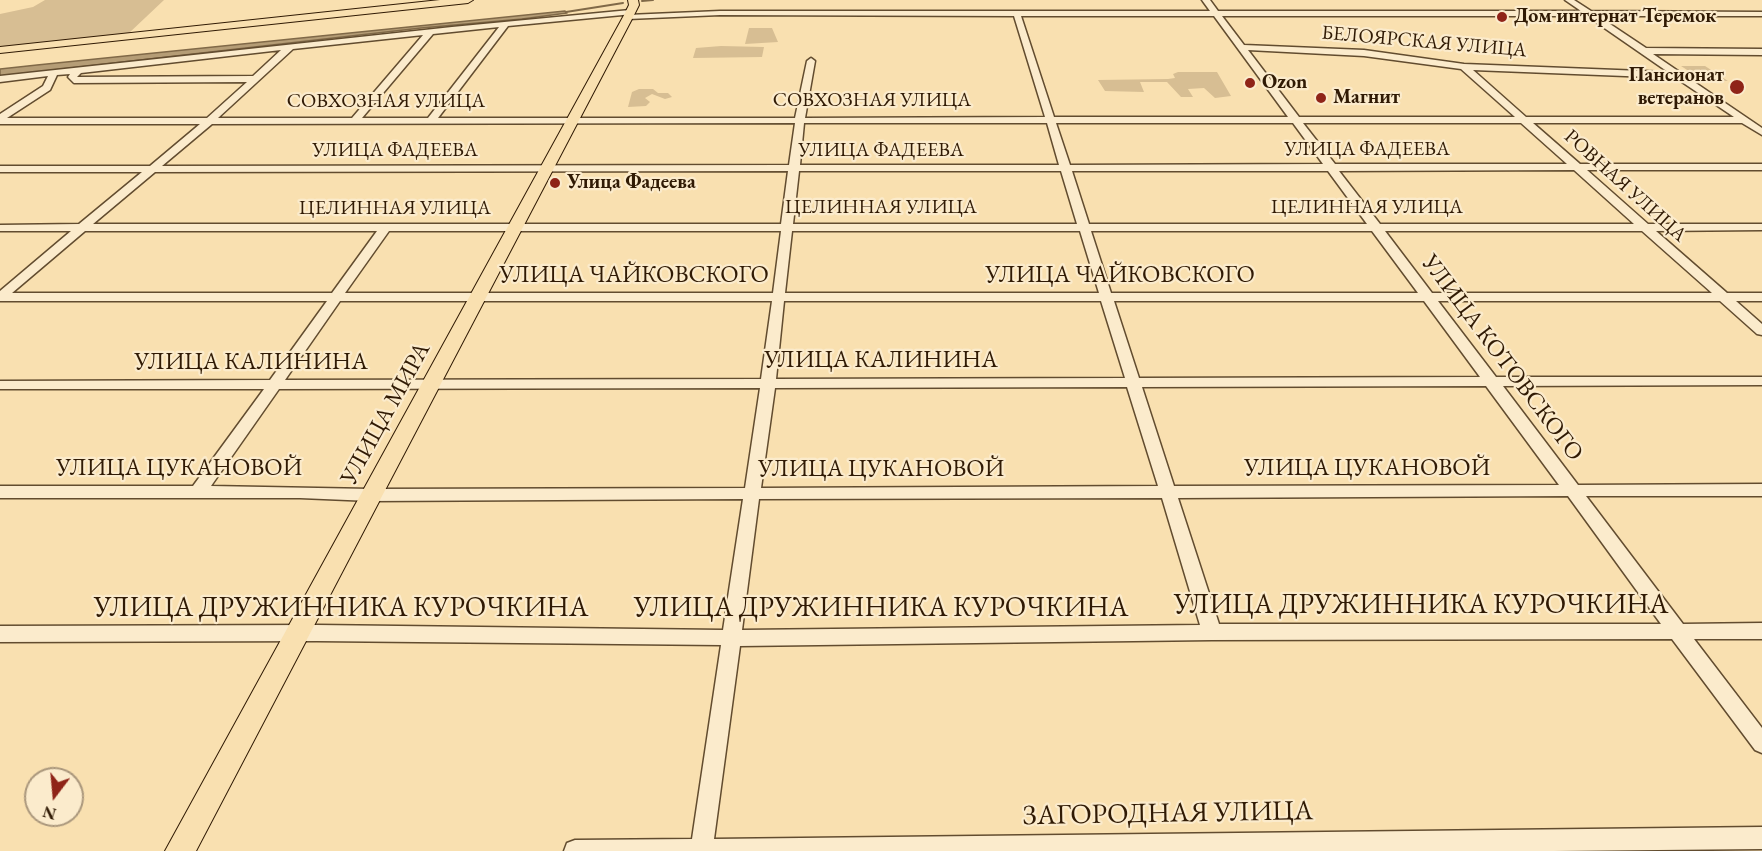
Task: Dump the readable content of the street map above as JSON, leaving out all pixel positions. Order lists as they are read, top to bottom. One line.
{"streets":{"main road":["УЛИЦА МИРА"],"street":["БЕЛОЯРСКАЯ УЛИЦА","СОВХОЗНАЯ УЛИЦА","УЛИЦА ФАДЕЕВА","РОВНАЯ УЛИЦА","ЦЕЛИННАЯ УЛИЦА","УЛИЦА ЧАЙКОВСКОГО","УЛИЦА КОТОВСКОГО","УЛИЦА КАЛИНИНА","УЛИЦА ЦУКАНОВОЙ","УЛИЦА ДРУЖИННИКА КУРОЧКИНА","ЗАГОРОДНАЯ УЛИЦА"]},"crossings":[["БЕЛОЯРСКАЯ УЛИЦА","РОВНАЯ УЛИЦА"],["БЕЛОЯРСКАЯ УЛИЦА","УЛИЦА КОТОВСКОГО"],["СОВХОЗНАЯ УЛИЦА","РОВНАЯ УЛИЦА"],["СОВХОЗНАЯ УЛИЦА","УЛИЦА КОТОВСКОГО"],["СОВХОЗНАЯ УЛИЦА","УЛИЦА МИРА"],["УЛИЦА ФАДЕЕВА","РОВНАЯ УЛИЦА"],["УЛИЦА ФАДЕЕВА","УЛИЦА КОТОВСКОГО"],["УЛИЦА ФАДЕЕВА","УЛИЦА МИРА"],["РОВНАЯ УЛИЦА","ЦЕЛИННАЯ УЛИЦА"],["РОВНАЯ УЛИЦА","УЛИЦА ЧАЙКОВСКОГО"],["ЦЕЛИННАЯ УЛИЦА","УЛИЦА КОТОВСКОГО"],["ЦЕЛИННАЯ УЛИЦА","УЛИЦА МИРА"],["УЛИЦА ЧАЙКОВСКОГО","УЛИЦА КОТОВСКОГО"],["УЛИЦА ЧАЙКОВСКОГО","УЛИЦА МИРА"],["УЛИЦА КОТОВСКОГО","УЛИЦА КАЛИНИНА"],["УЛИЦА КОТОВСКОГО","УЛИЦА ЦУКАНОВОЙ"],["УЛИЦА КОТОВСКОГО","УЛИЦА ДРУЖИННИКА КУРОЧКИНА"],["УЛИЦА КАЛИНИНА","УЛИЦА МИРА"],["УЛИЦА МИРА","УЛИЦА ЦУКАНОВОЙ"],["УЛИЦА МИРА","УЛИЦА ДРУЖИННИКА КУРОЧКИНА"]],"places":["Дом интернат Теремок","Ozon","Пансионат ветеранов","Магнит","Улица Фадеева"],"north":"bottom"}
